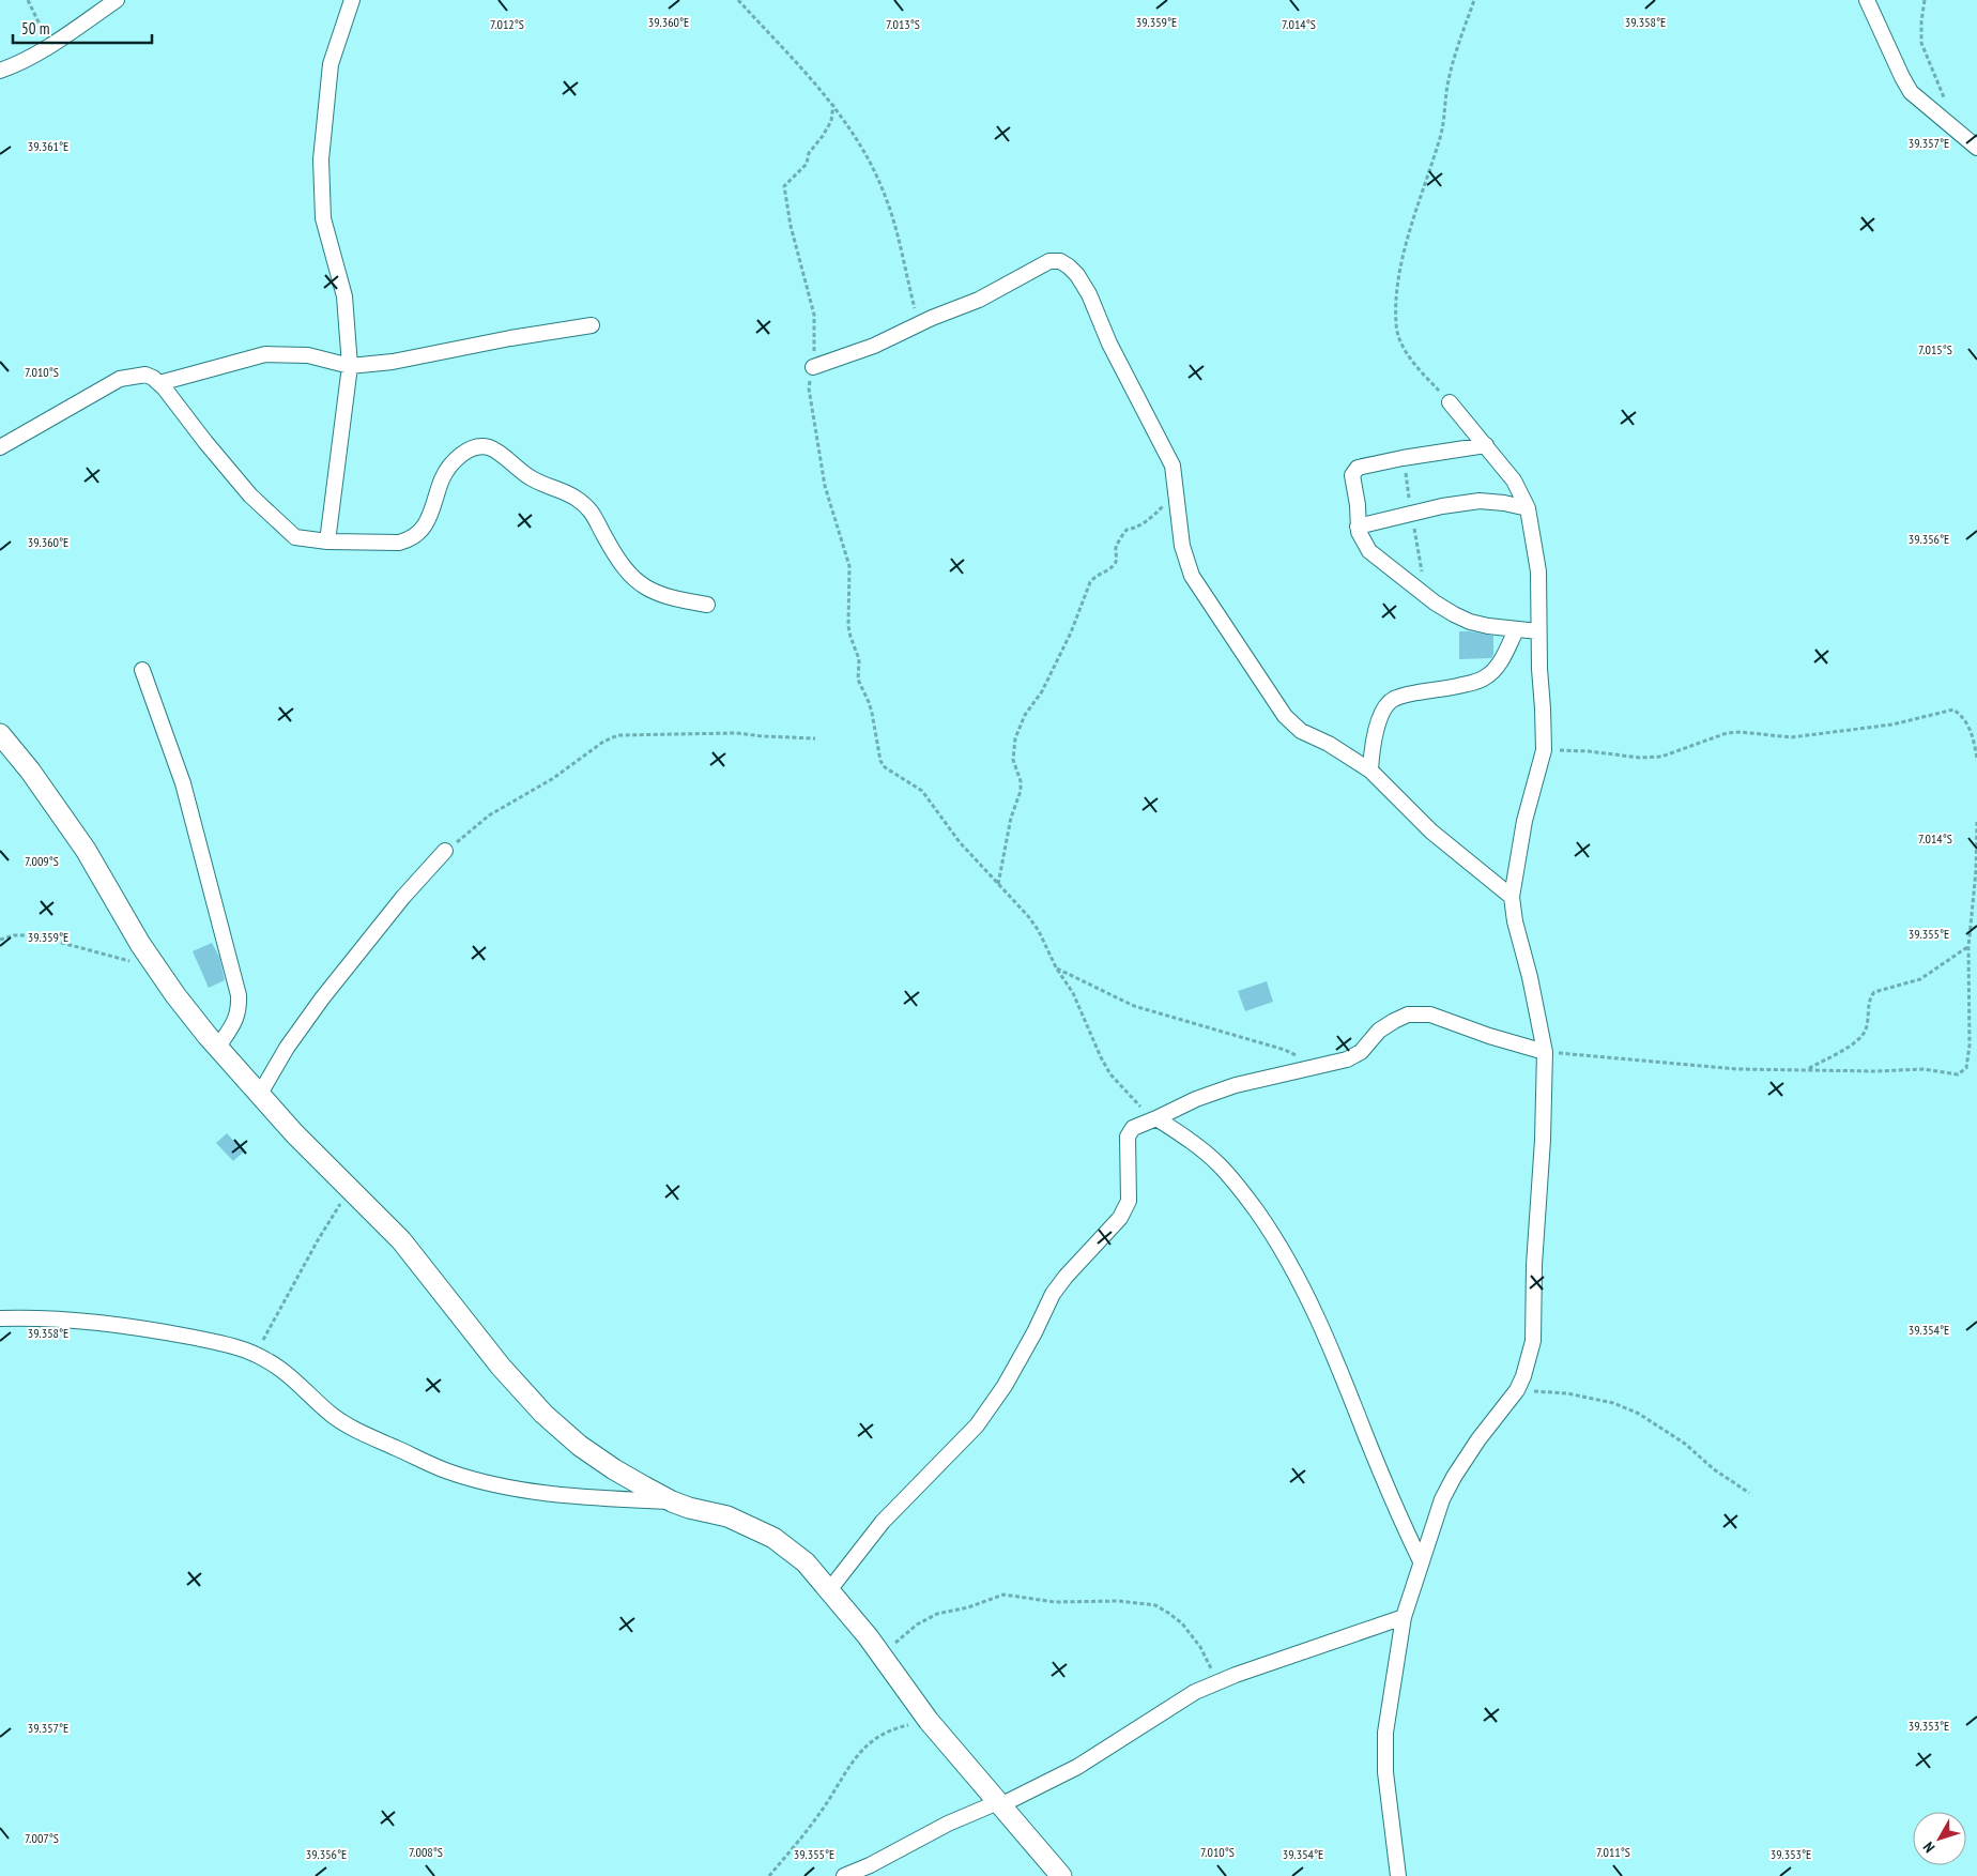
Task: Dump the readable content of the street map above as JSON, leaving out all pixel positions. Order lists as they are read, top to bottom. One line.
{"scale_bar":"50 m","north":"bottom left","coordinates":["39.360°E","39.359°E","39.358°E","7.013°S","7.012°S","7.014°S","39.357°E","39.361°E","7.015°S","7.010°S","39.356°E","7.009°S","39.355°E","39.354°E","39.353°E","7.007°S","7.008°S","7.011°S"]}
